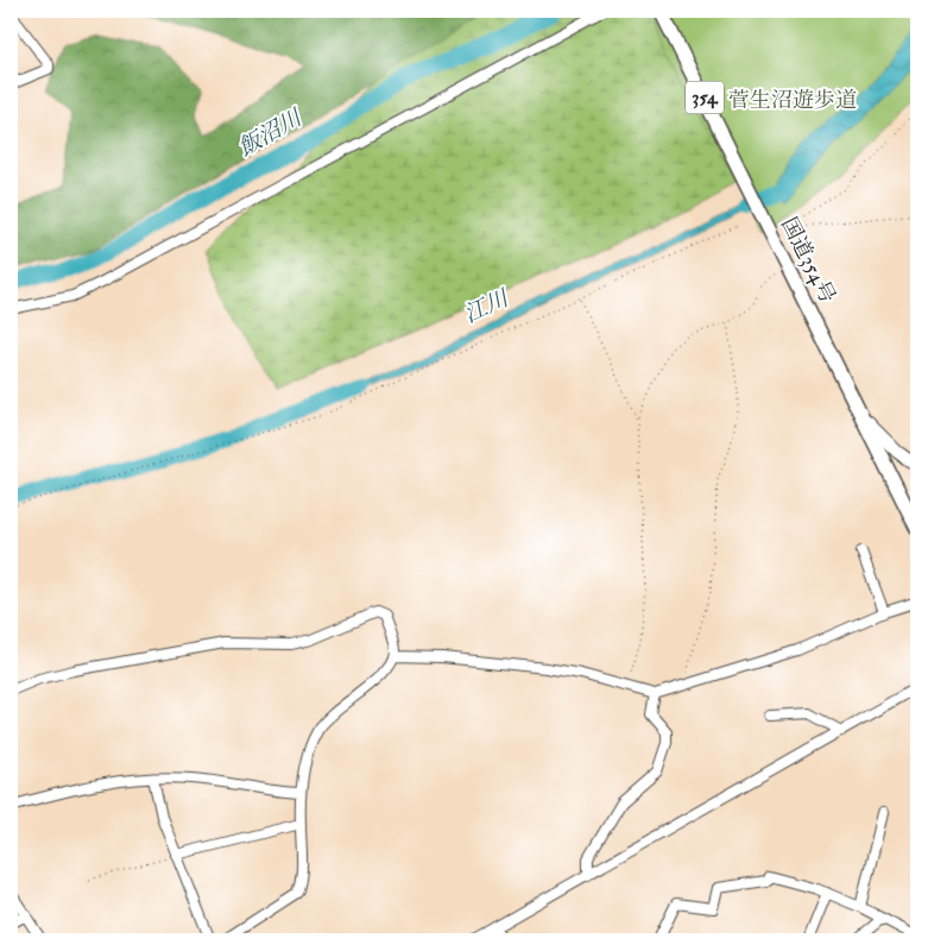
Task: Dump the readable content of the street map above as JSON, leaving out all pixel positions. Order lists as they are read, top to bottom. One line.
{"streets":{"highway":["354","国道354号"]},"water":["飯沼川","江川"],"parks":["菅生沼遊歩道"]}
